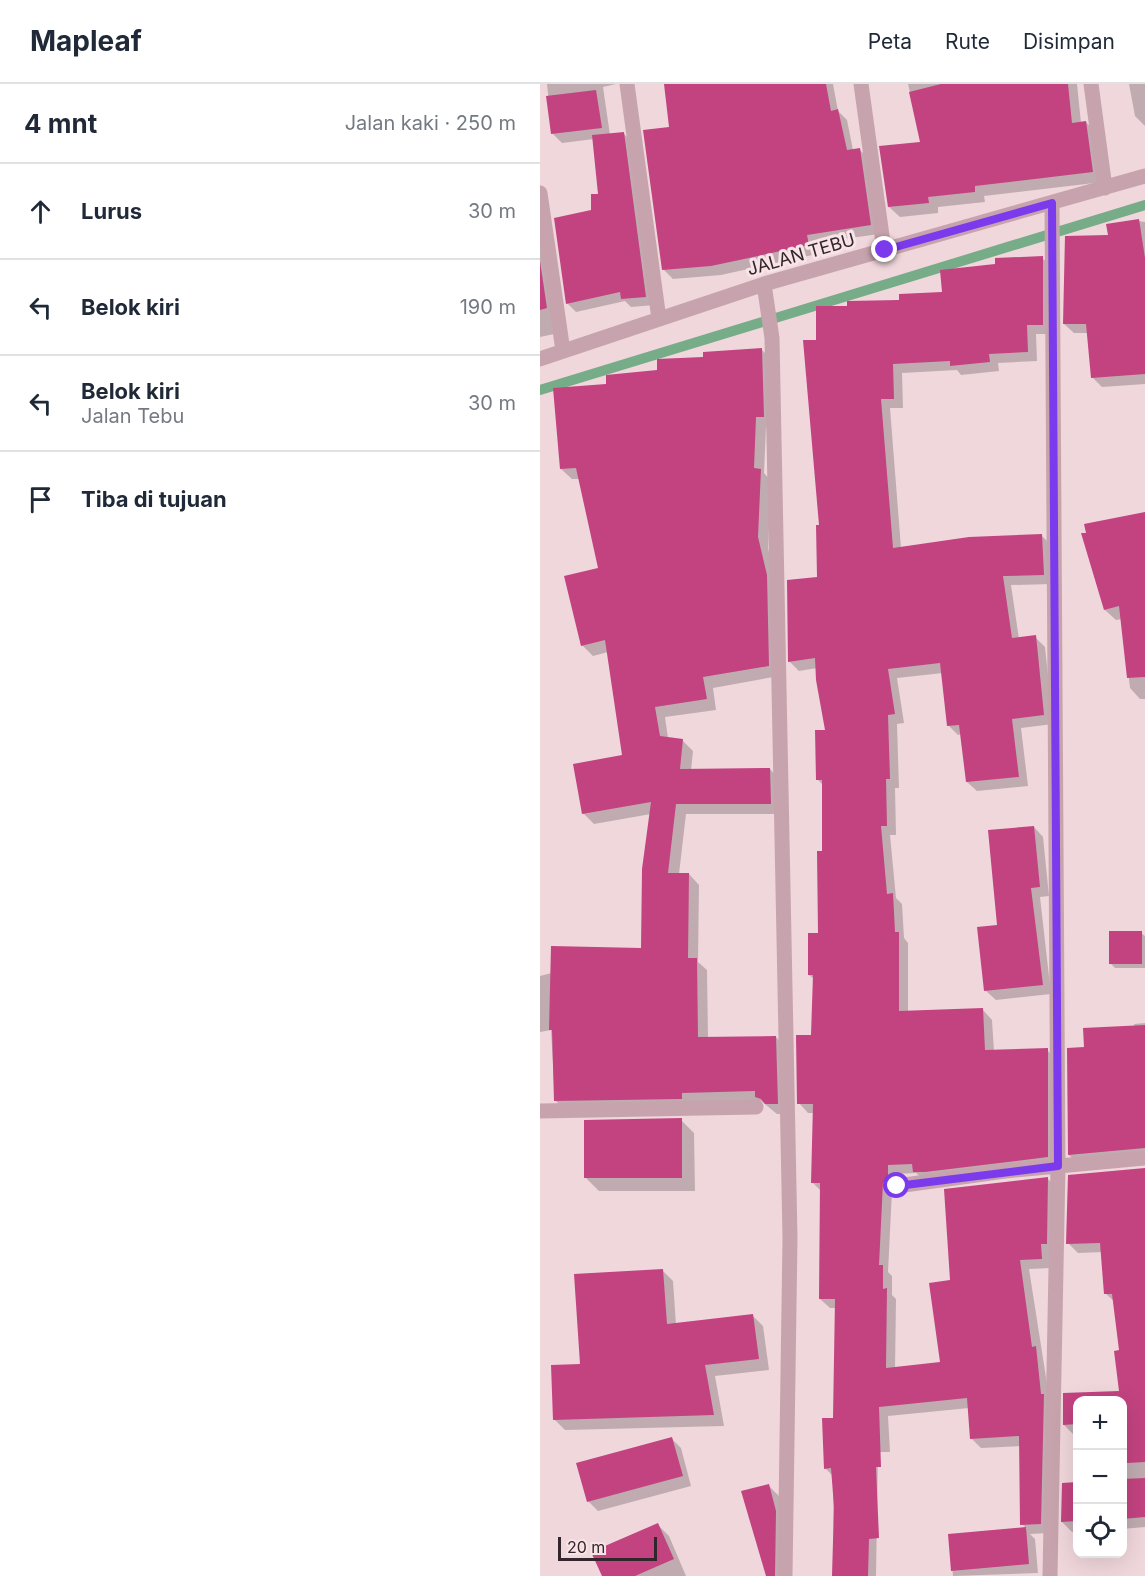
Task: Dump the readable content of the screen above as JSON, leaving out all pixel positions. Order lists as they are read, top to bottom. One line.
{"streets":{"street":["JALAN TEBU"]},"scale_bar":"20 m","page":{"header":"Mapleaf","nav":["Peta","Rute","Disimpan"],"heading":["4 mnt","Jalan kaki · 250 m"],"list":[["Lurus","30 m"],["Belok kiri","190 m"],["Belok kiri","Jalan Tebu","30 m"],"Tiba di tujuan"],"map_buttons":["+","−"],"scale":"20 m"}}
